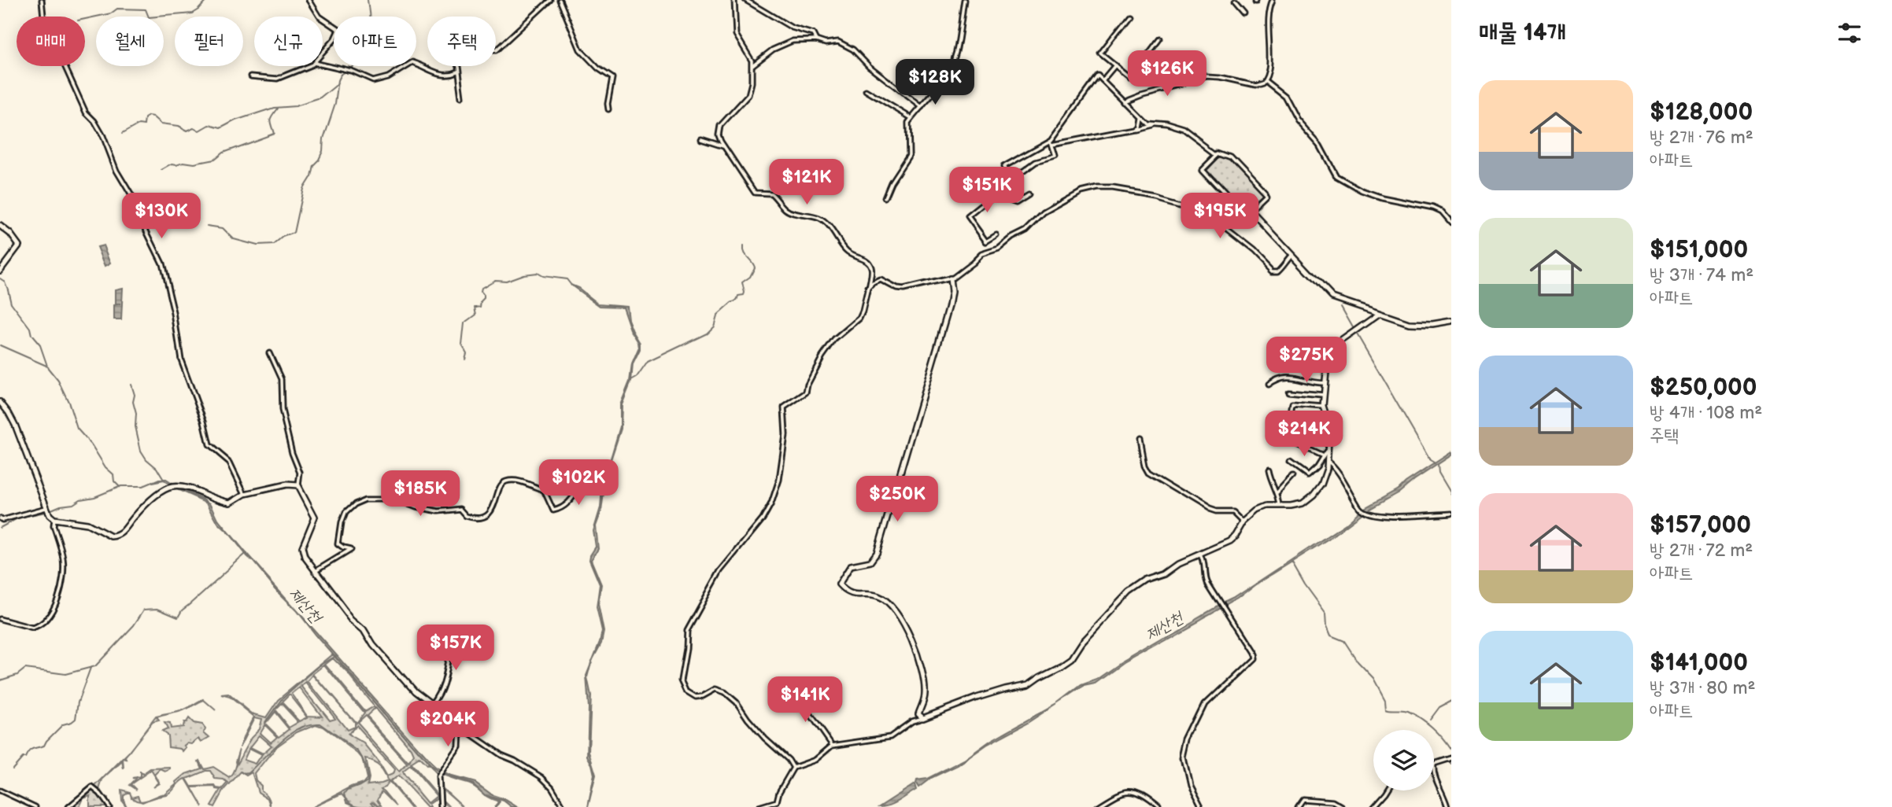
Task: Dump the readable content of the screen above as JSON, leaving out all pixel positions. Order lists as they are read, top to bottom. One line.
{"water":["제산천"],"page":{"heading":"매물 14개","chip":["매매","월세","필터","신규","아파트","주택"],"price":["$126K","$128K","$121K","$151K","$130K","$195K","$275K","$214K","$102K","$185K","$250K","$157K","$141K","$204K"],"list":[{"name":"$128,000","note":"방 2개 · 76 m² · 아파트"},{"name":"$151,000","note":"방 3개 · 74 m² · 아파트"},{"name":"$250,000","note":"방 4개 · 108 m² · 주택"},{"name":"$157,000","note":"방 2개 · 72 m² · 아파트"},{"name":"$141,000","note":"방 3개 · 80 m² · 아파트"}]}}
